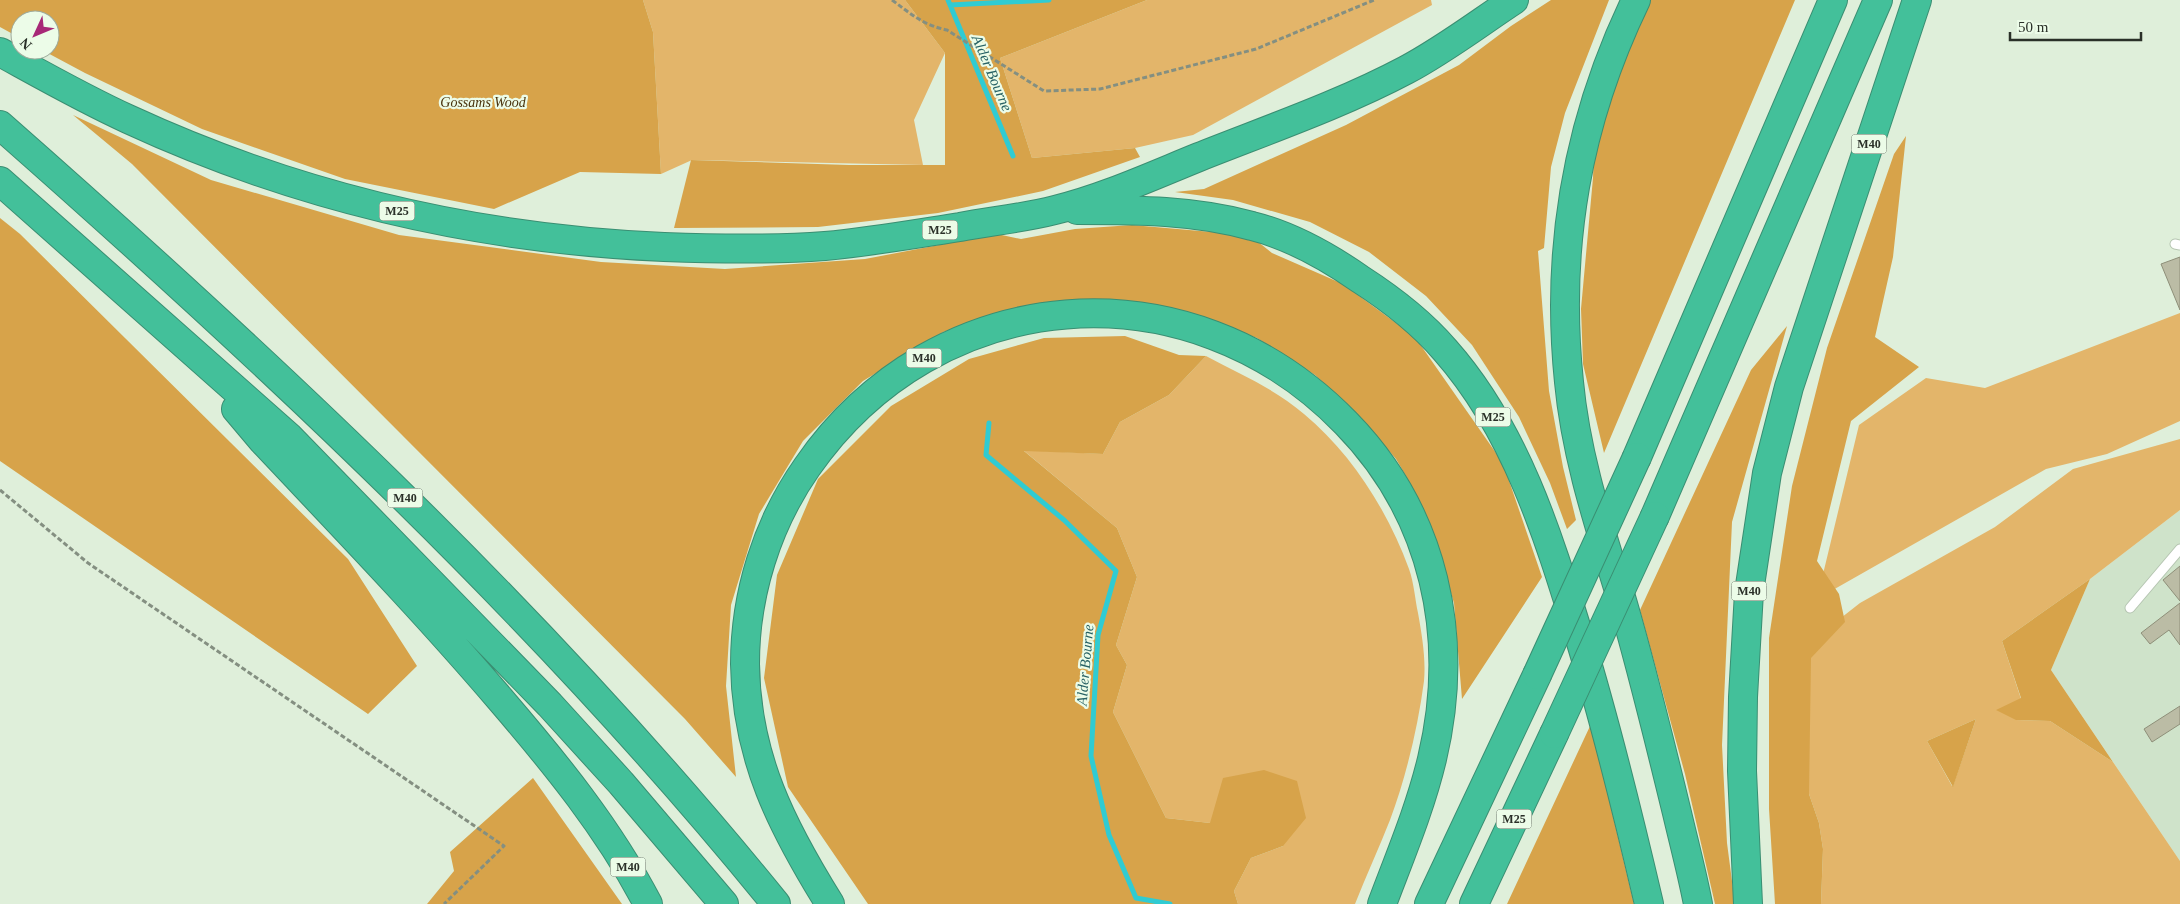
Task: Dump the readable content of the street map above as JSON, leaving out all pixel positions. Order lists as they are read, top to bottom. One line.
{"streets":{"highway":["M40","M25"]},"water":["Alder Bourne"],"parks":["Gossams Wood"],"scale_bar":"50 m","north":"bottom left"}
